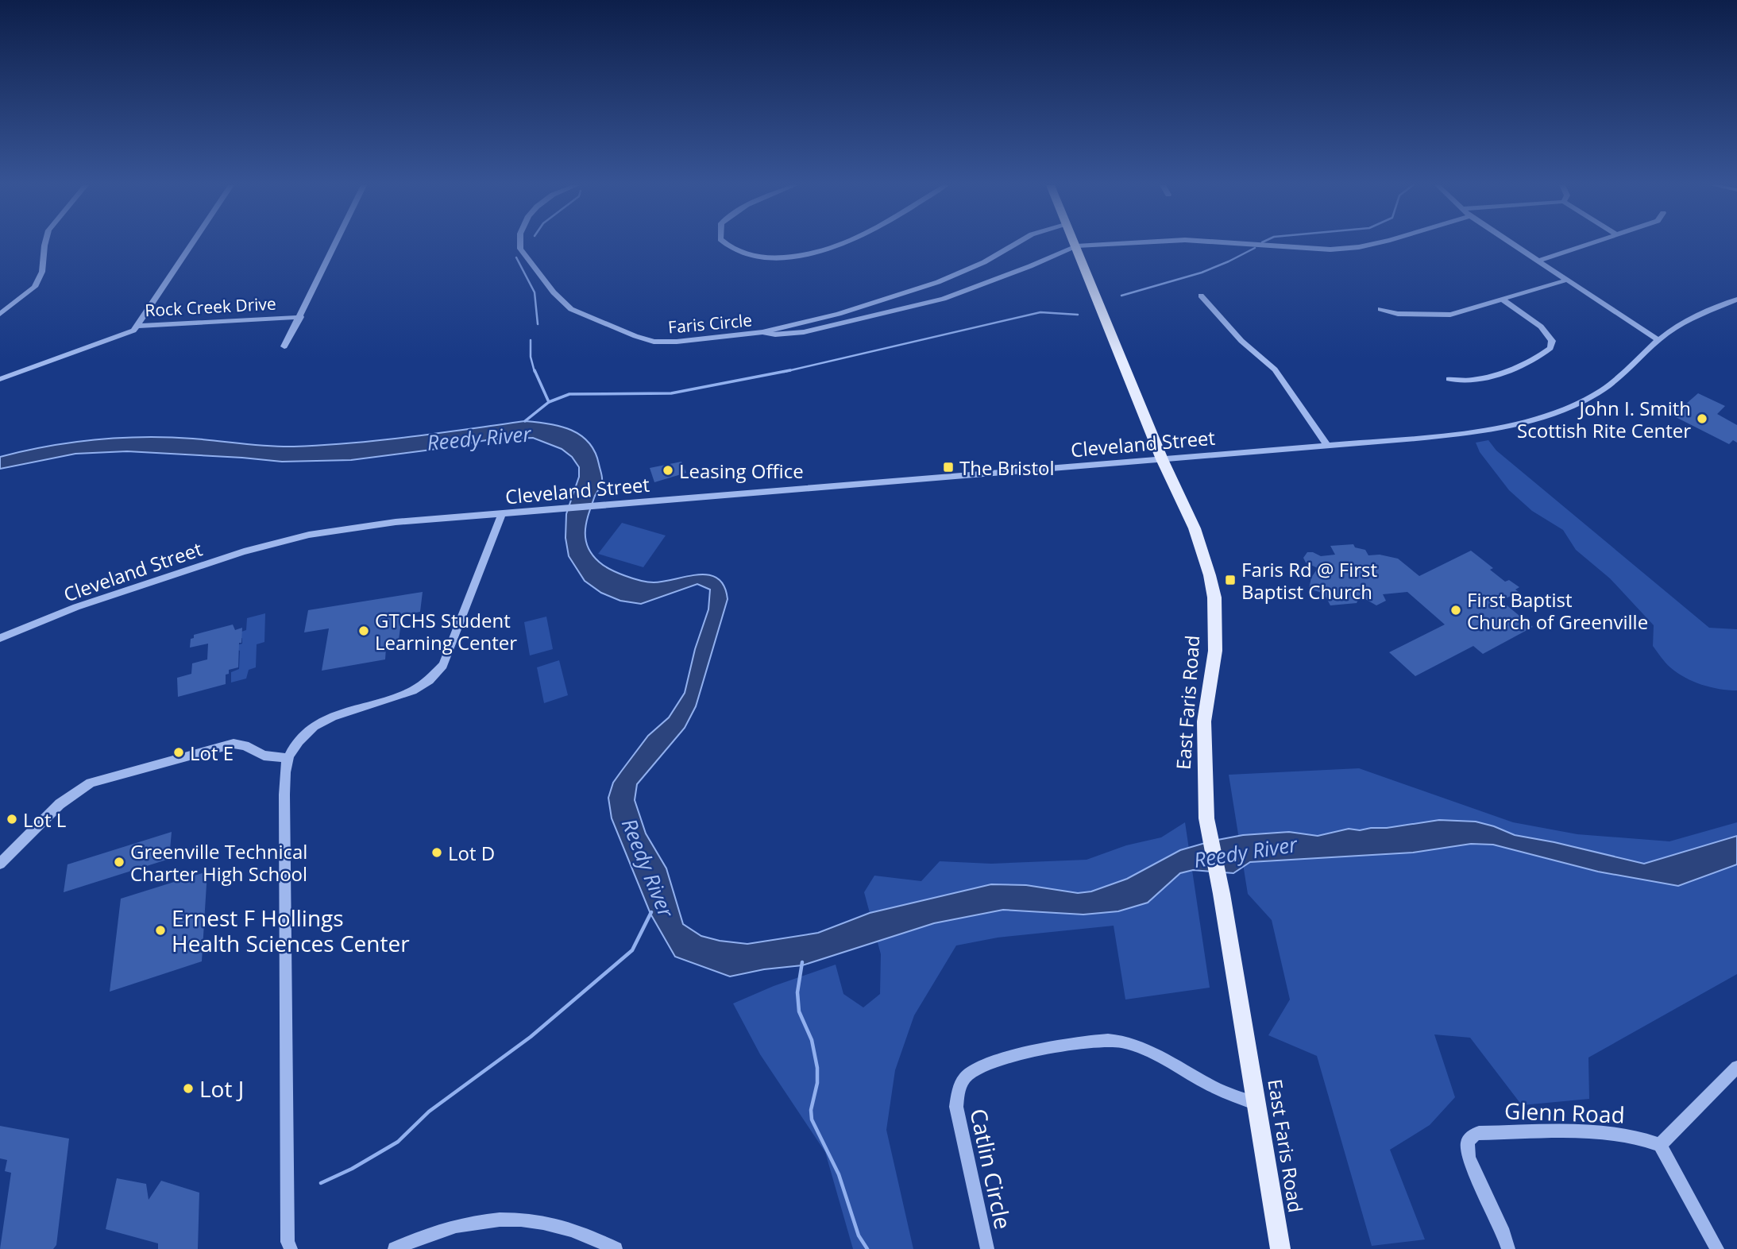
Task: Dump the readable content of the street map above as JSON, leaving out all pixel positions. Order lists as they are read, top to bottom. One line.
{"streets":{"main road":["East Faris Road"],"street":["Rock Creek Drive","Faris Circle","Cleveland Street","Glenn Road","Catlin Circle"]},"crossings":[["Faris Circle","East Faris Road"],["Cleveland Street","East Faris Road"],["East Faris Road","Catlin Circle"]],"water":["Reedy River"],"places":{"other":["John I. Smith Scottish Rite Center","Leasing Office","First Baptist Church of Greenville","GTCHS Student Learning Center","Lot E","Lot L","Lot D","Greenville Technical Charter High School","Ernest F Hollings Health Sciences Center","Lot J"],"transit":["The Bristol","Faris Rd @ First Baptist Church"]}}
